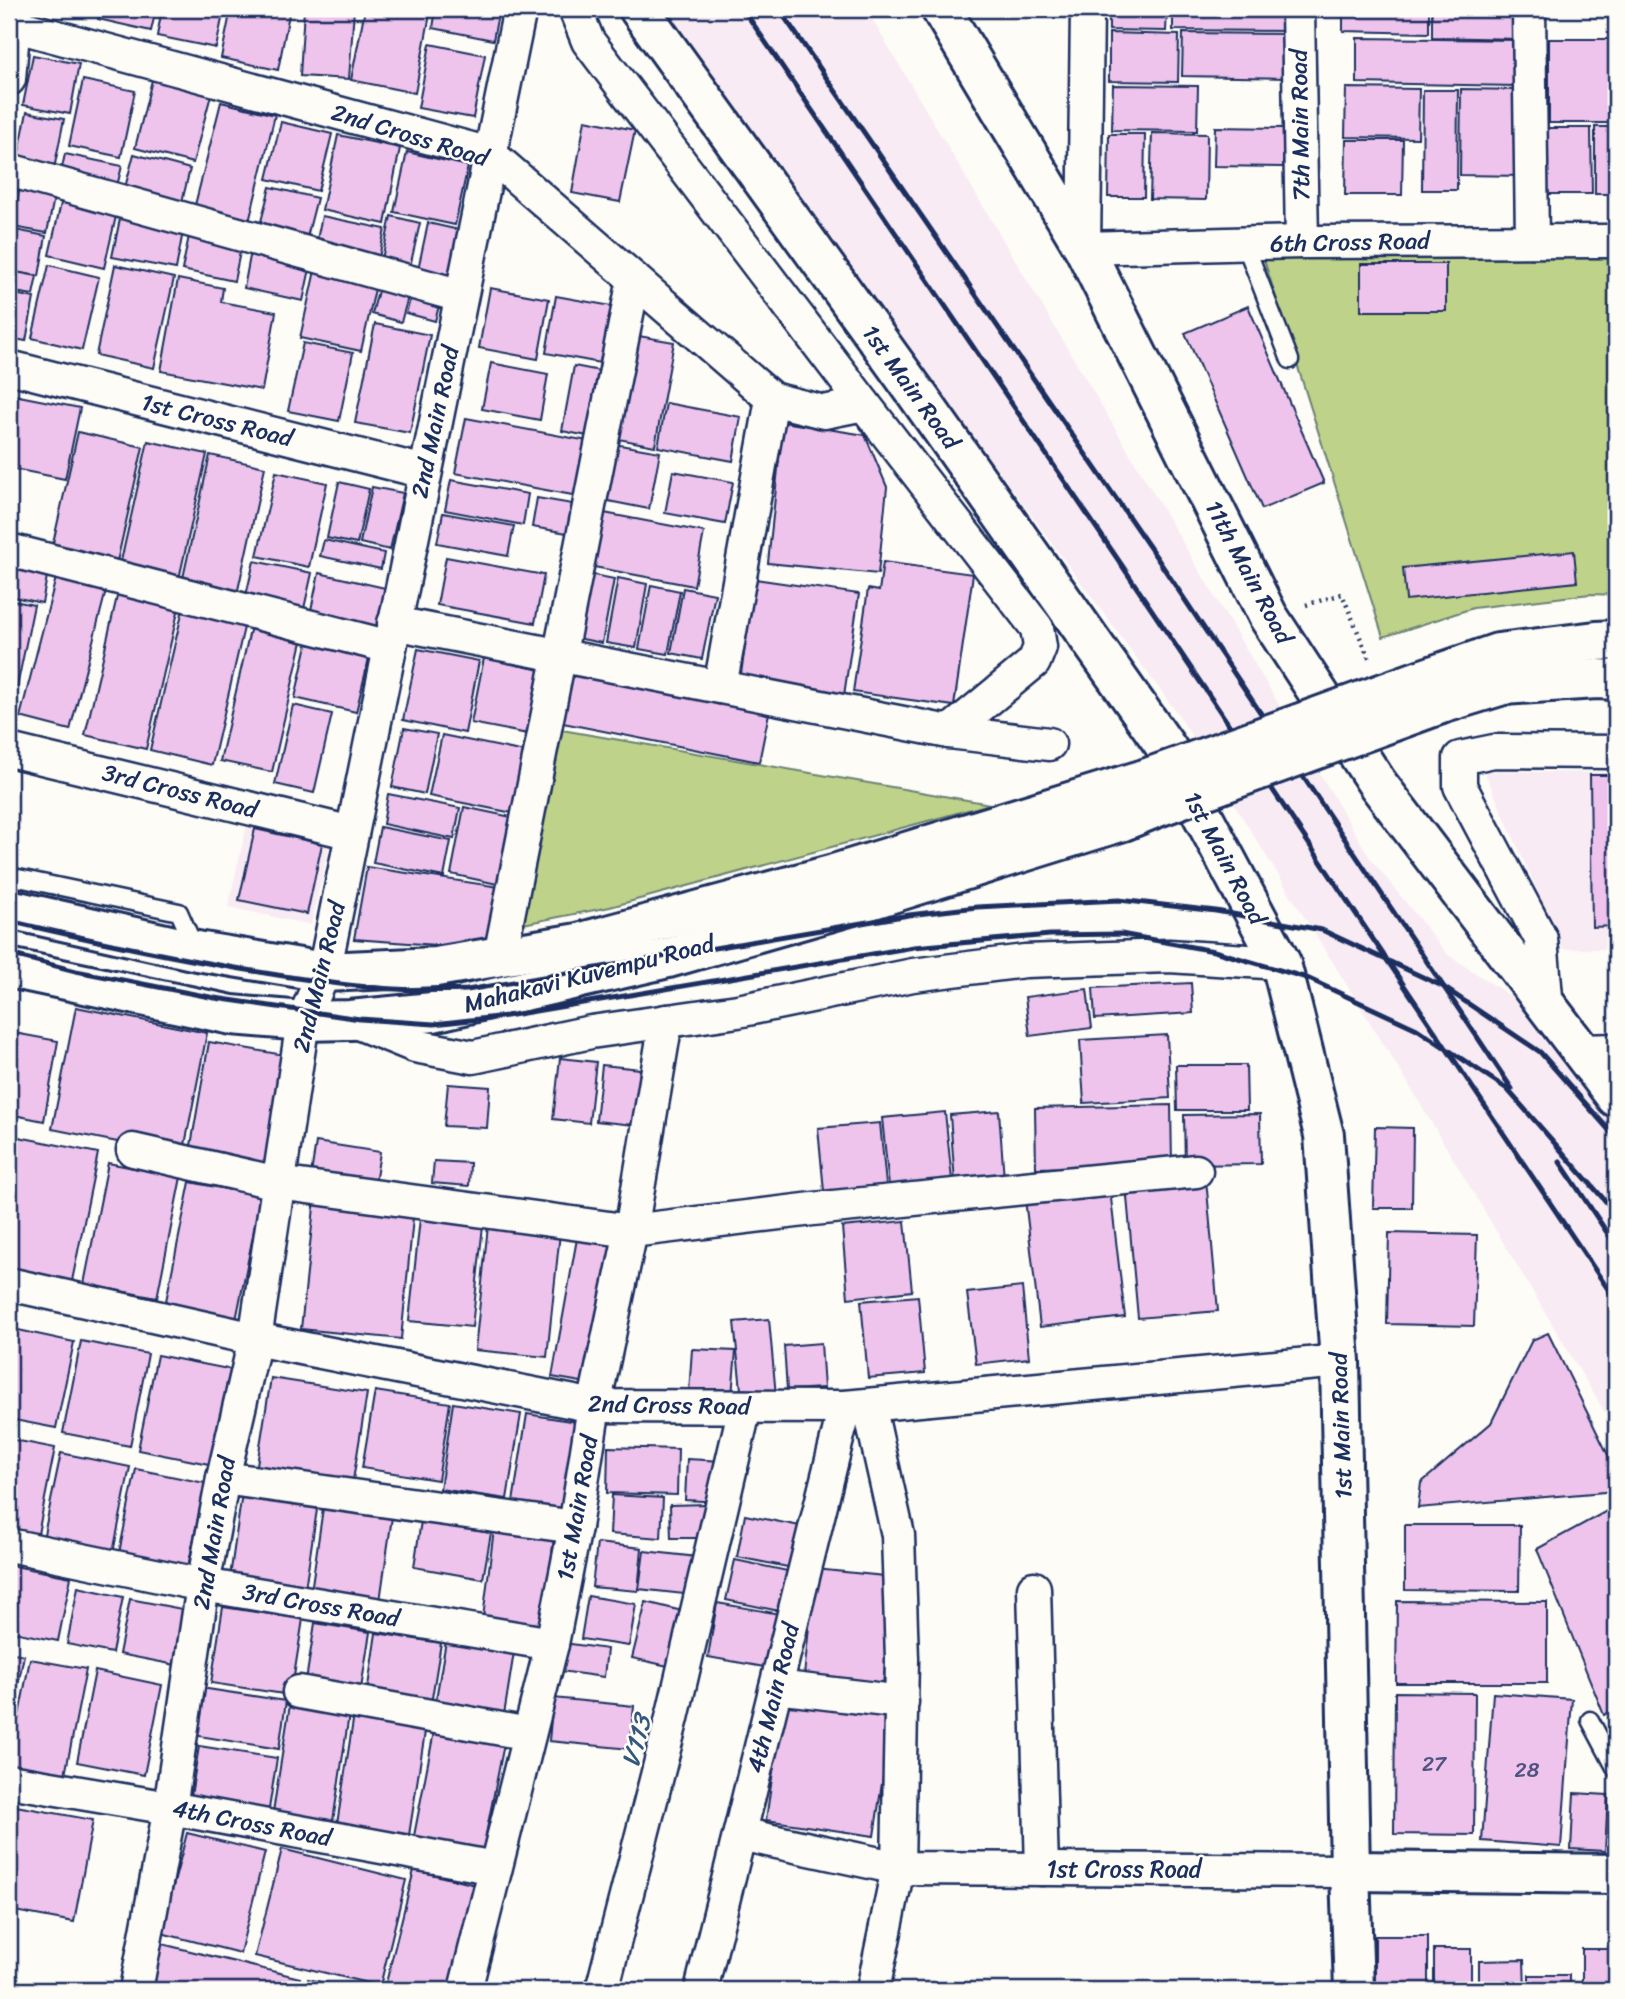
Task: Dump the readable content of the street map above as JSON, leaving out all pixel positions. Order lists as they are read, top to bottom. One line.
{"streets":{"main road":["1st Main Road","11th Main Road","Mahakavi Kuvempu Road"],"street":["7th Main Road","2nd Cross Road","6th Cross Road","1st Cross Road","2nd Main Road","3rd Cross Road","4th Main Road","4th Cross Road"]},"crossings":[["7th Main Road","6th Cross Road"],["2nd Cross Road","1st Main Road"],["2nd Cross Road","2nd Main Road"],["2nd Cross Road","4th Main Road"],["6th Cross Road","11th Main Road"],["1st Main Road","1st Cross Road"],["1st Main Road","3rd Cross Road"],["1st Main Road","4th Cross Road"],["1st Cross Road","2nd Main Road"],["1st Cross Road","4th Main Road"],["2nd Main Road","3rd Cross Road"],["2nd Main Road","Mahakavi Kuvempu Road"],["2nd Main Road","4th Cross Road"]],"water":["V113"],"house_numbers":["27","28"]}
